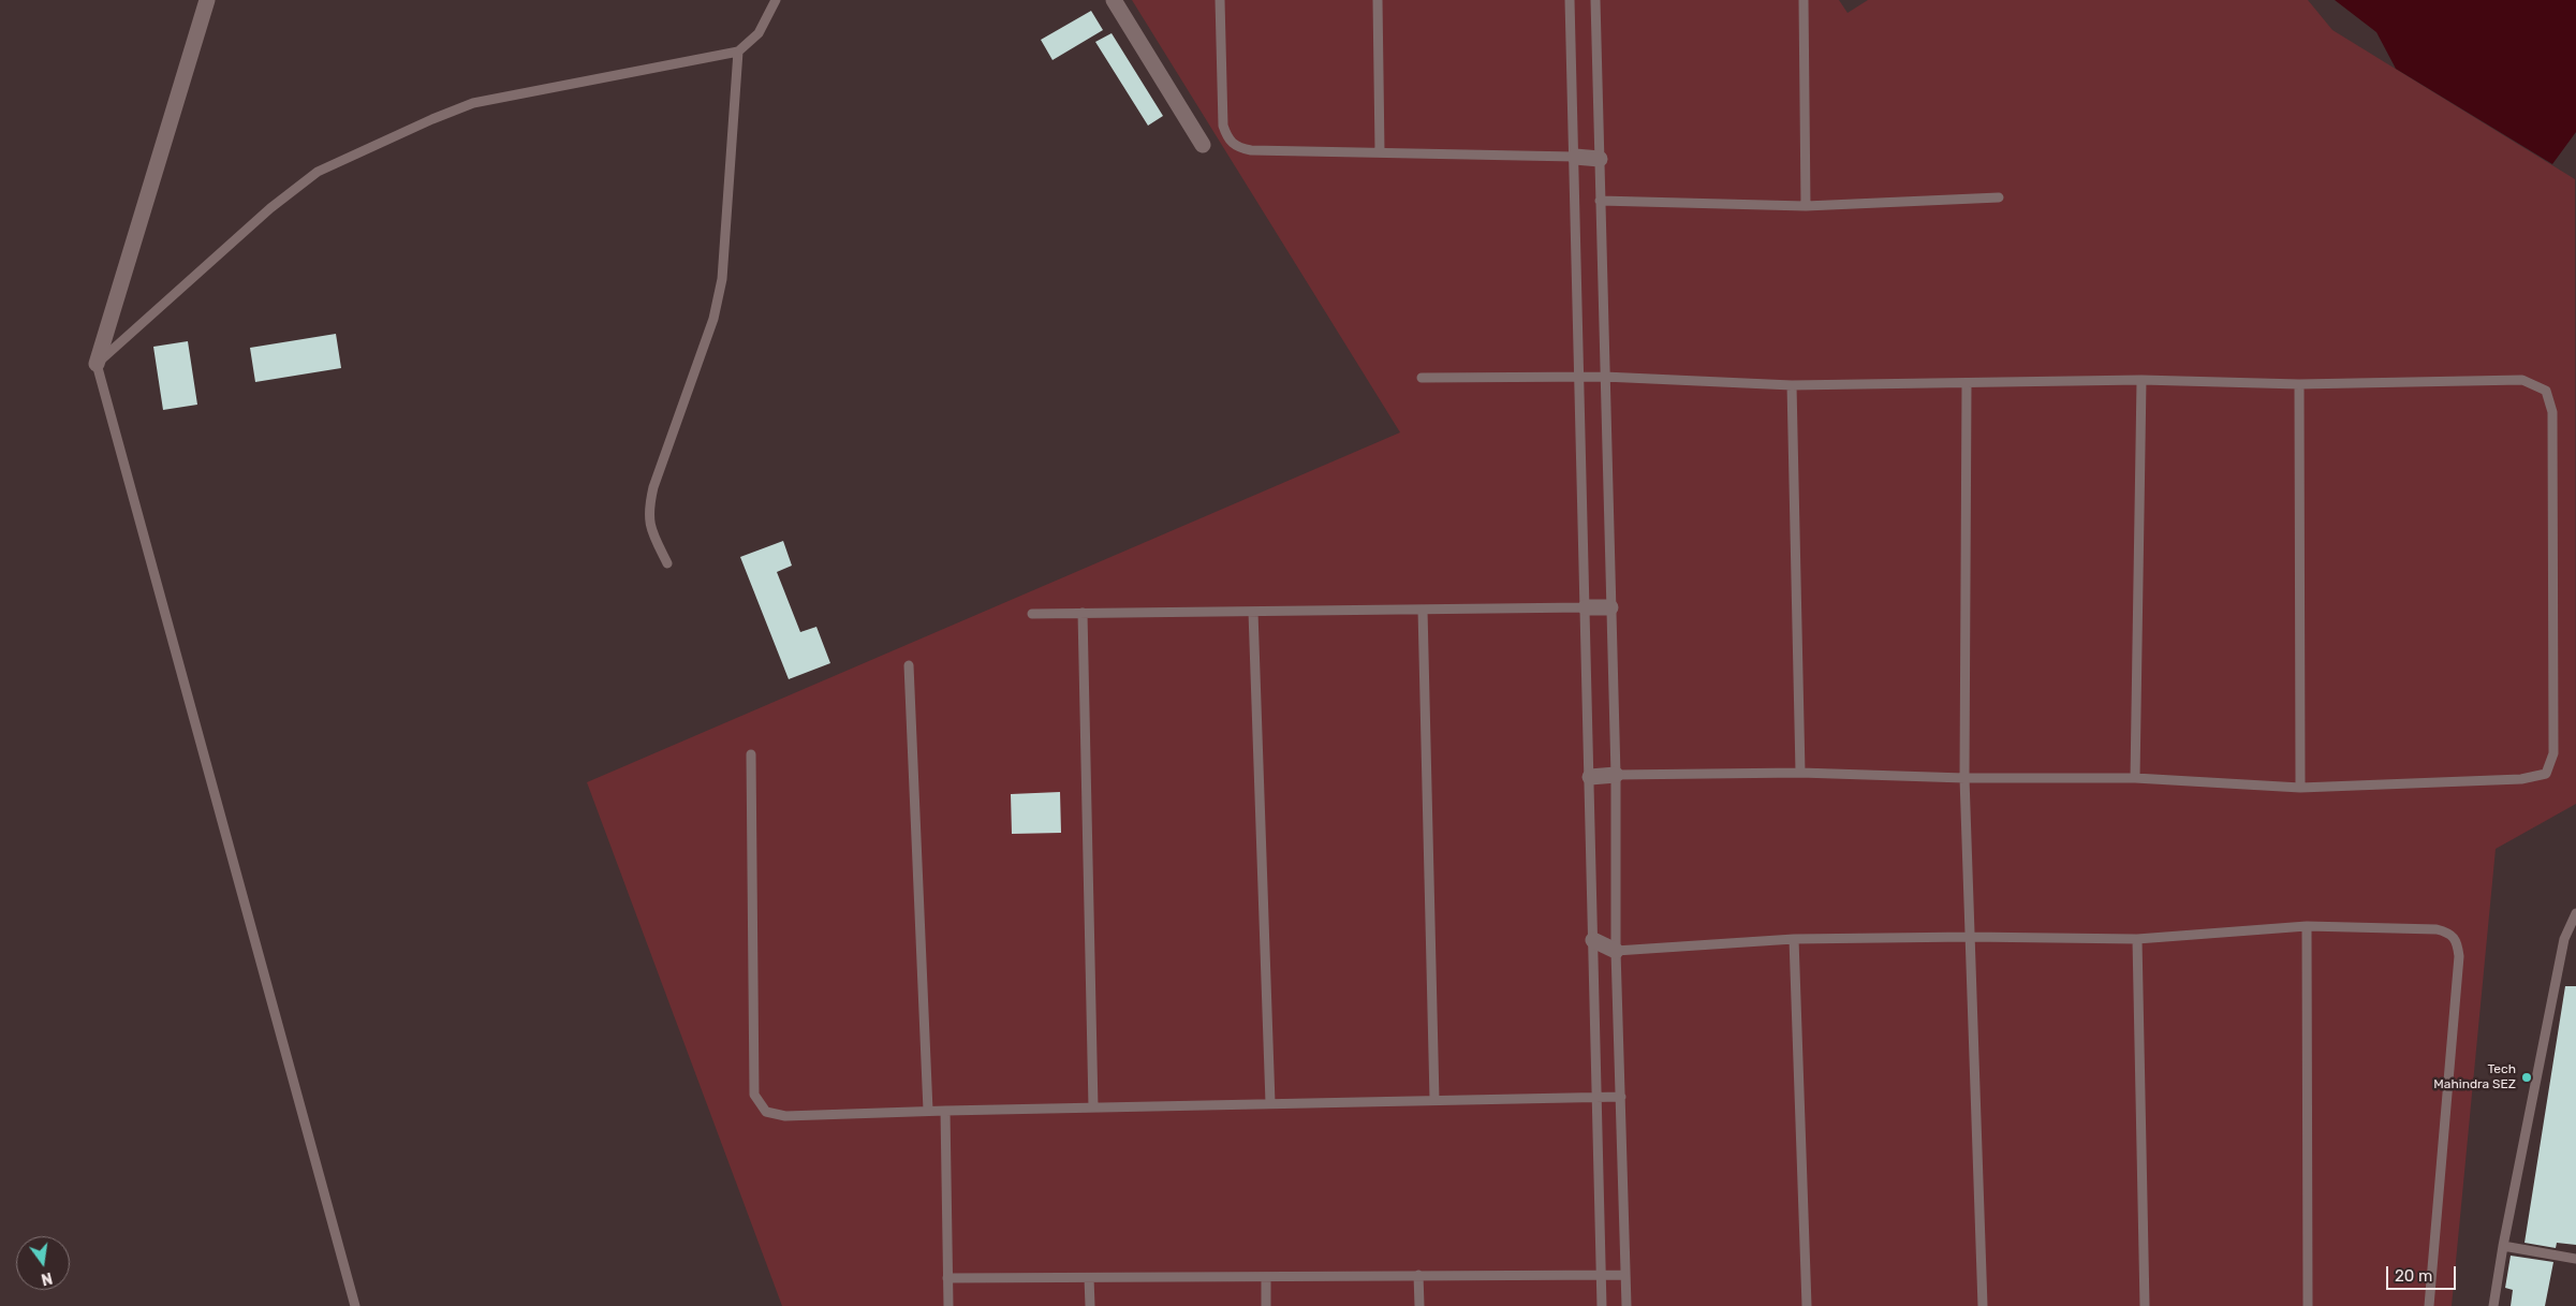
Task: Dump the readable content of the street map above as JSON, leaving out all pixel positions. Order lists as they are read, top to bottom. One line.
{"places":["Tech Mahindra SEZ"],"scale_bar":"20 m","north":"bottom"}
